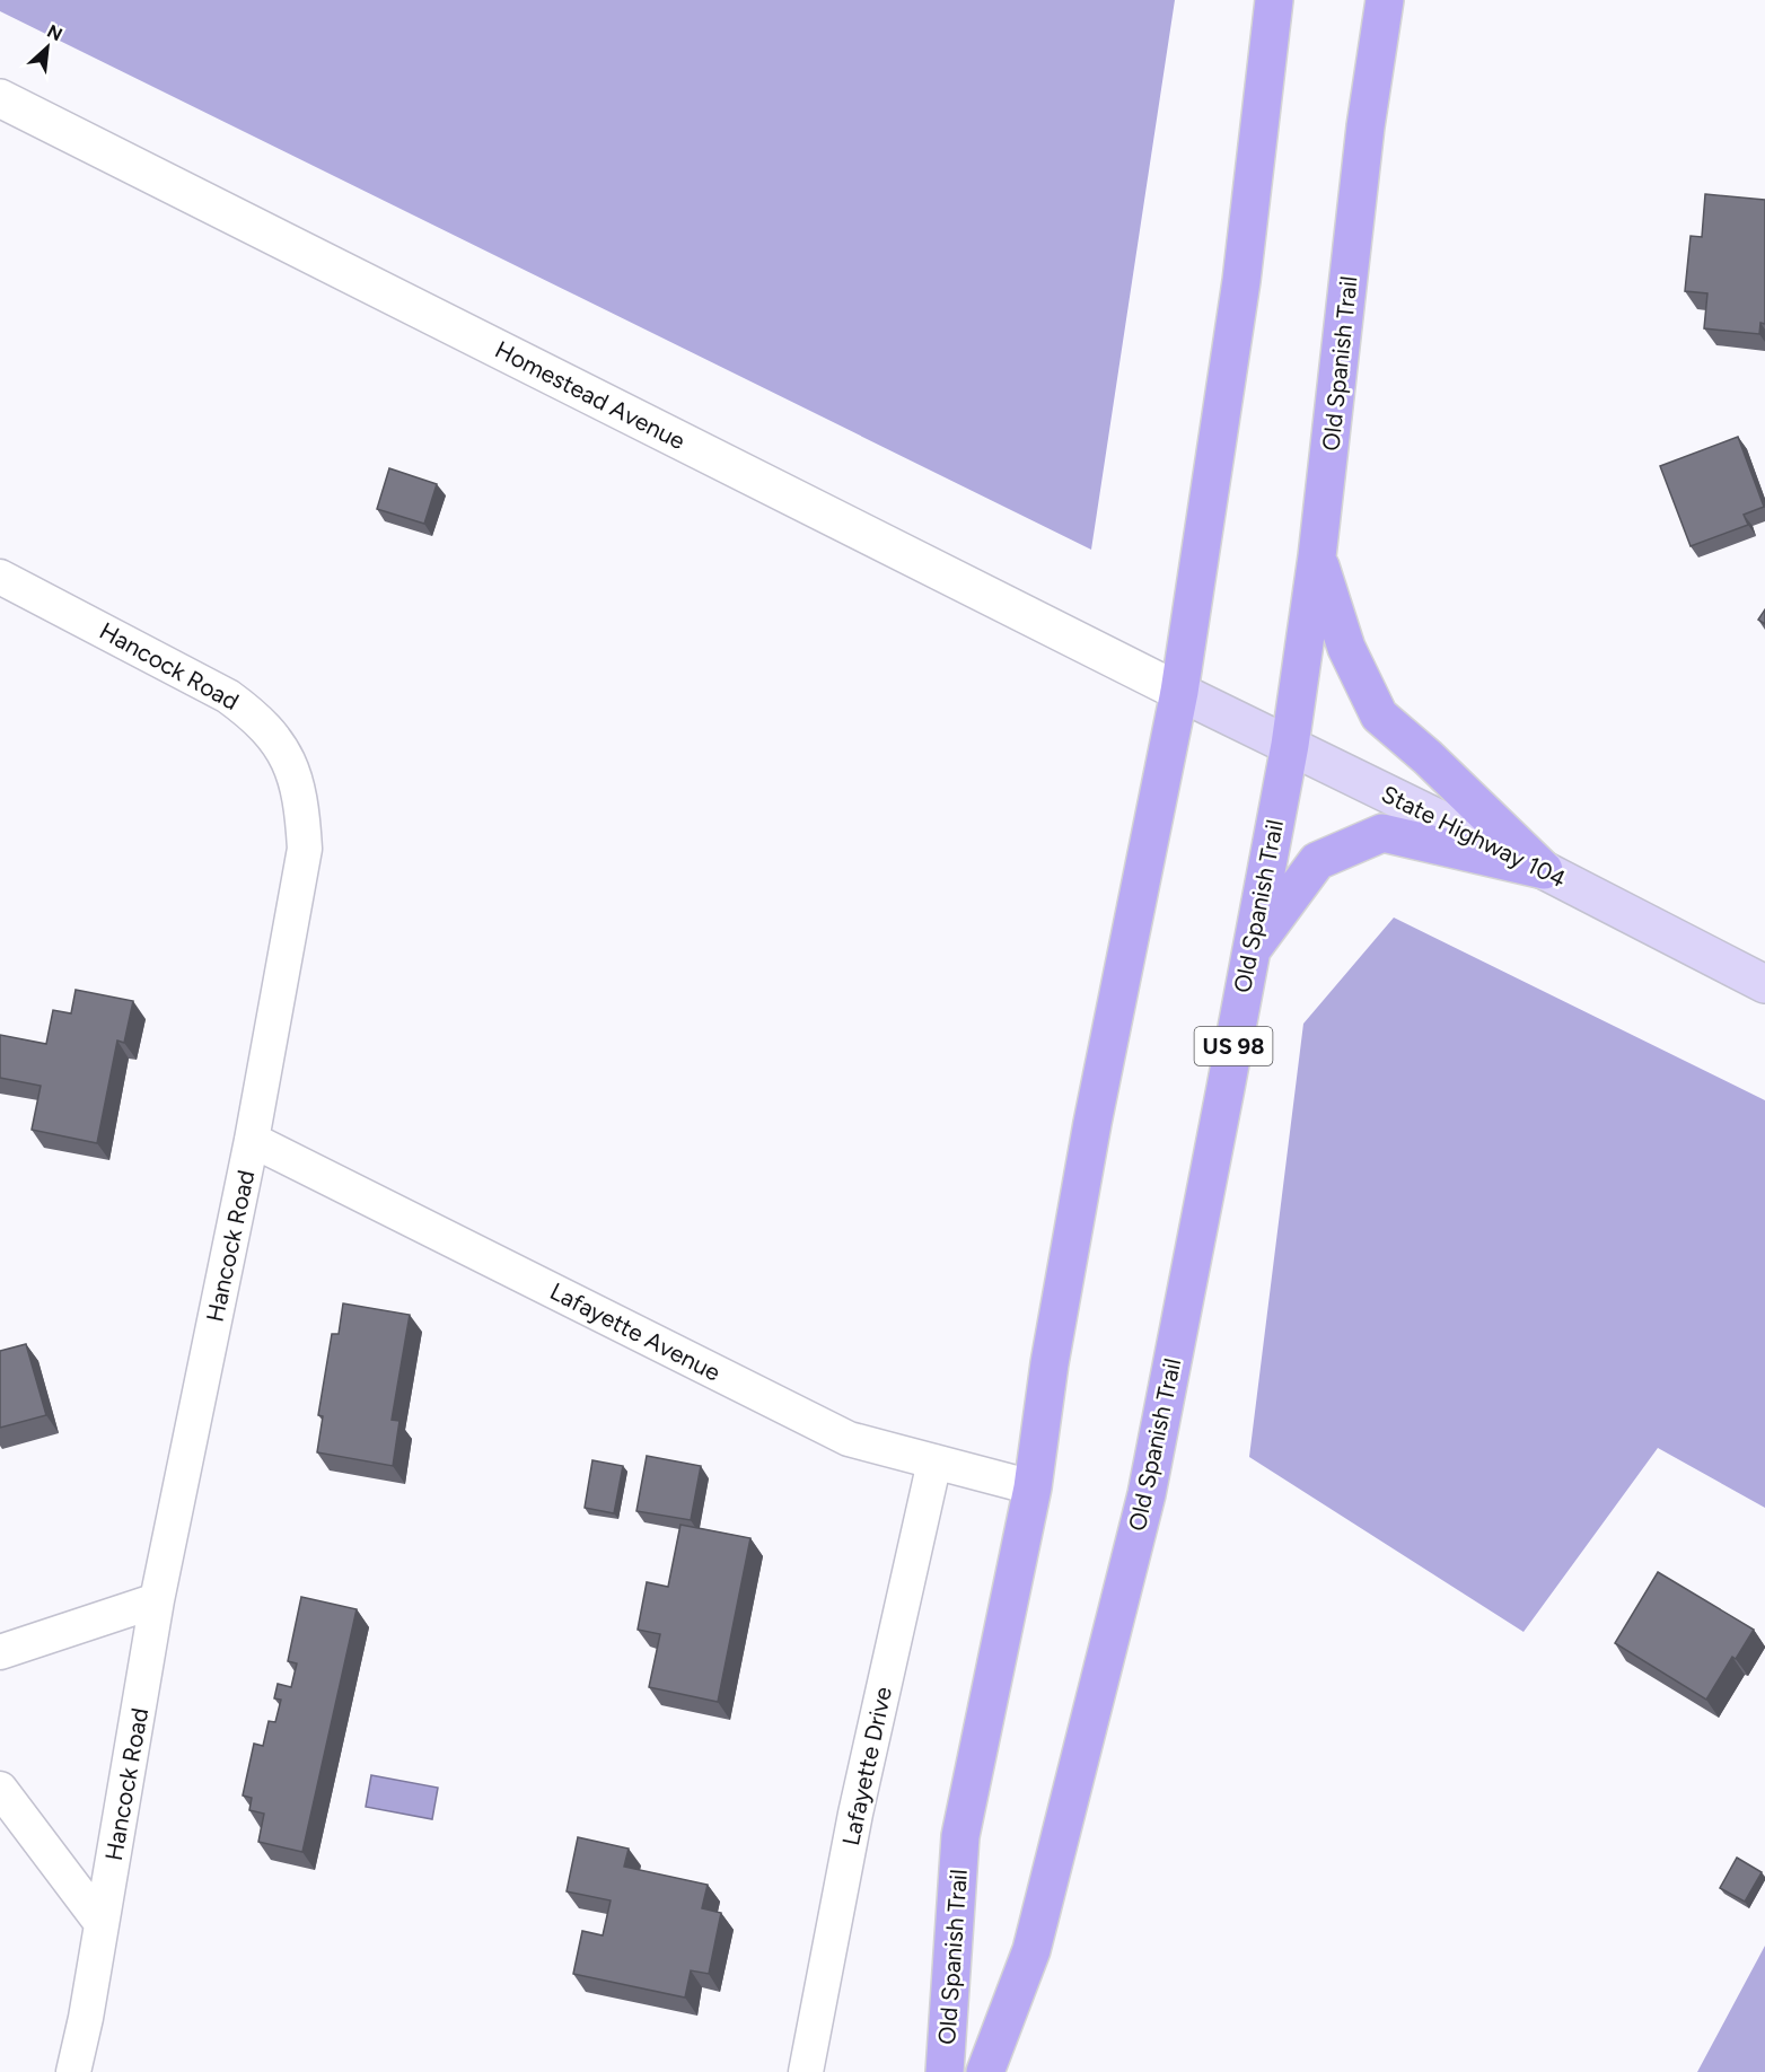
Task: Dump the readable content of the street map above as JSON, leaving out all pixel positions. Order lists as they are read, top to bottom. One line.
{"streets":{"main road":["Old Spanish Trail","State Highway 104","US 98"],"street":["Homestead Avenue","Hancock Road","Lafayette Avenue","Lafayette Drive"]},"crossings":[["Old Spanish Trail","Homestead Avenue"],["Old Spanish Trail","State Highway 104"],["Old Spanish Trail","Lafayette Avenue"],["Homestead Avenue","State Highway 104"],["Hancock Road","Lafayette Avenue"],["Lafayette Avenue","Lafayette Drive"]],"north":"top right"}
